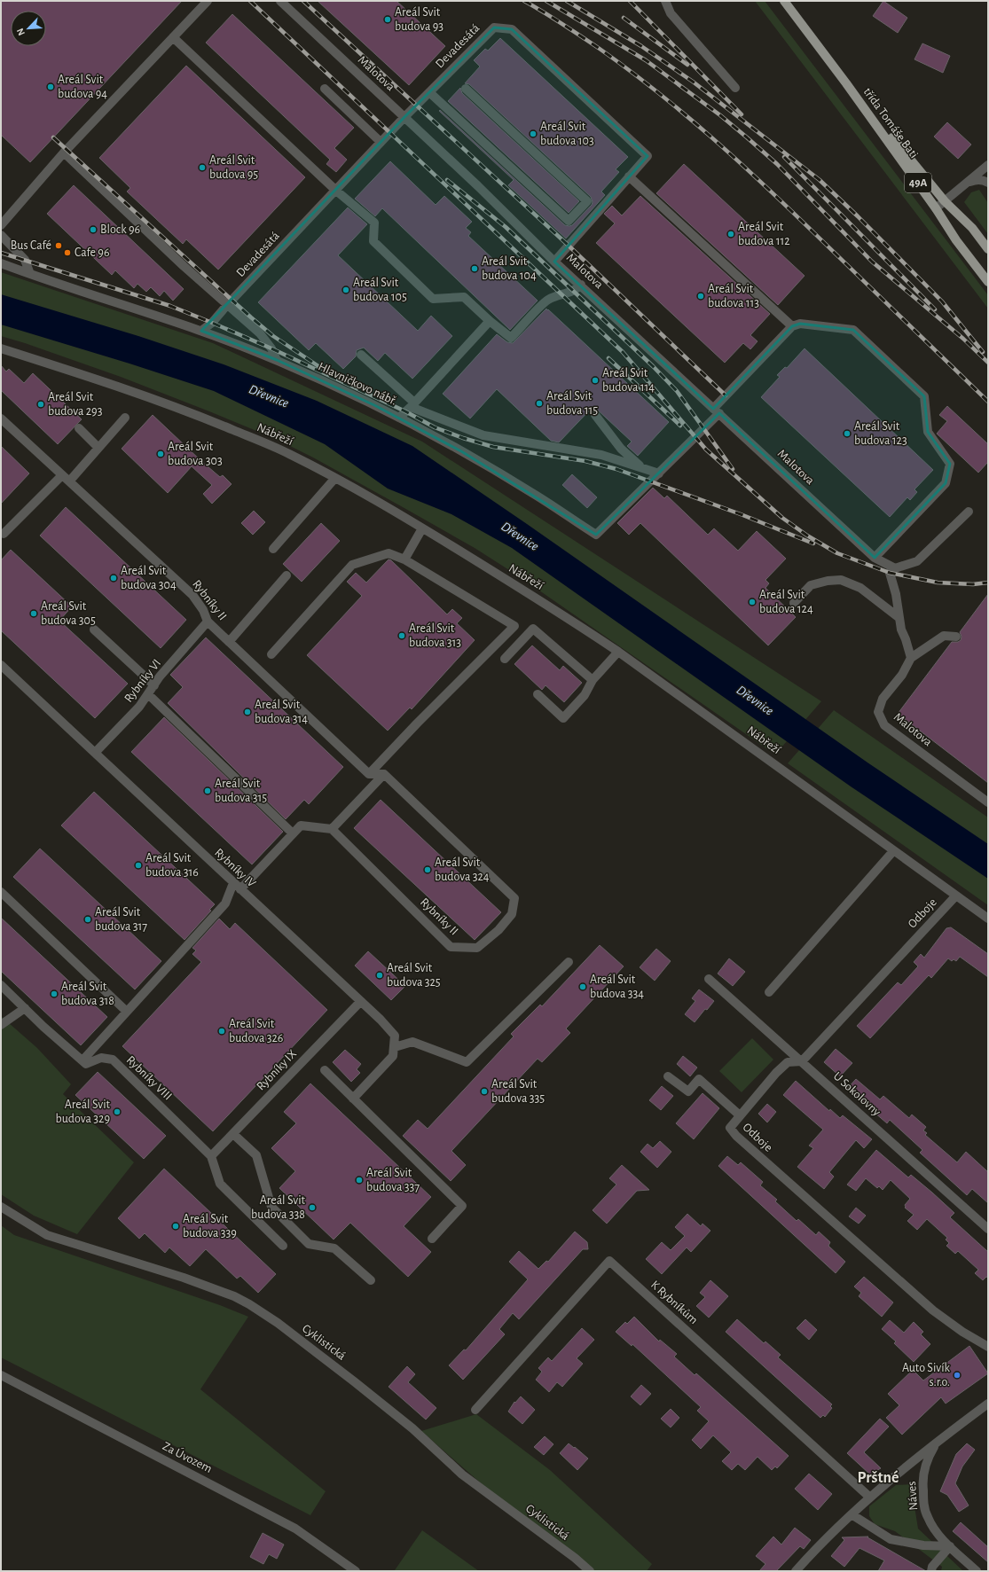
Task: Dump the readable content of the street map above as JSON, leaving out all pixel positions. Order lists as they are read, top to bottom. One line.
{"streets":{"main road":["třída Tomáše Bati","49A"],"street":["Devadesátá","Malotova","Hlavničkovo nábř.","Nábřeží","Rybníky II","Rybníky VI","Rybníky IV","Odboje","Rybníky IX","Rybníky VIII","U Sokolovny","K Rybníkům","Cyklistická","Za Úvozem","Náves"]},"crossings":[["Devadesátá","Malotova"],["Devadesátá","Hlavničkovo nábř."],["Nábřeží","Odboje"],["Rybníky II","Rybníky VI"],["Rybníky VI","Rybníky IV"],["Rybníky IV","Rybníky IX"],["Odboje","U Sokolovny"],["Rybníky IX","Rybníky VIII"],["K Rybníkům","Náves"]],"districts":["Prštné"],"water":["Dřevnice"],"places":["Areál Svit budova 93","Areál Svit budova 94","Areál Svit budova 103","Areál Svit budova 95","Block 96","Areál Svit budova 112","Bus Café","Cafe 96","Areál Svit budova 104","Areál Svit budova 105","Areál Svit budova 113","Areál Svit budova 114","Areál Svit budova 115","Areál Svit budova 293","Areál Svit budova 123","Areál Svit budova 303","Areál Svit budova 304","Areál Svit budova 124","Areál Svit budova 305","Areál Svit budova 313","Areál Svit budova 314","Areál Svit budova 315","Areál Svit budova 316","Areál Svit budova 324","Areál Svit budova 317","Areál Svit budova 325","Areál Svit budova 334","Areál Svit budova 318","Areál Svit budova 326","Areál Svit budova 335","Areál Svit budova 329","Areál Svit budova 337","Areál Svit budova 338","Areál Svit budova 339","Auto Sivík s.r.o."],"north":"bottom left"}
